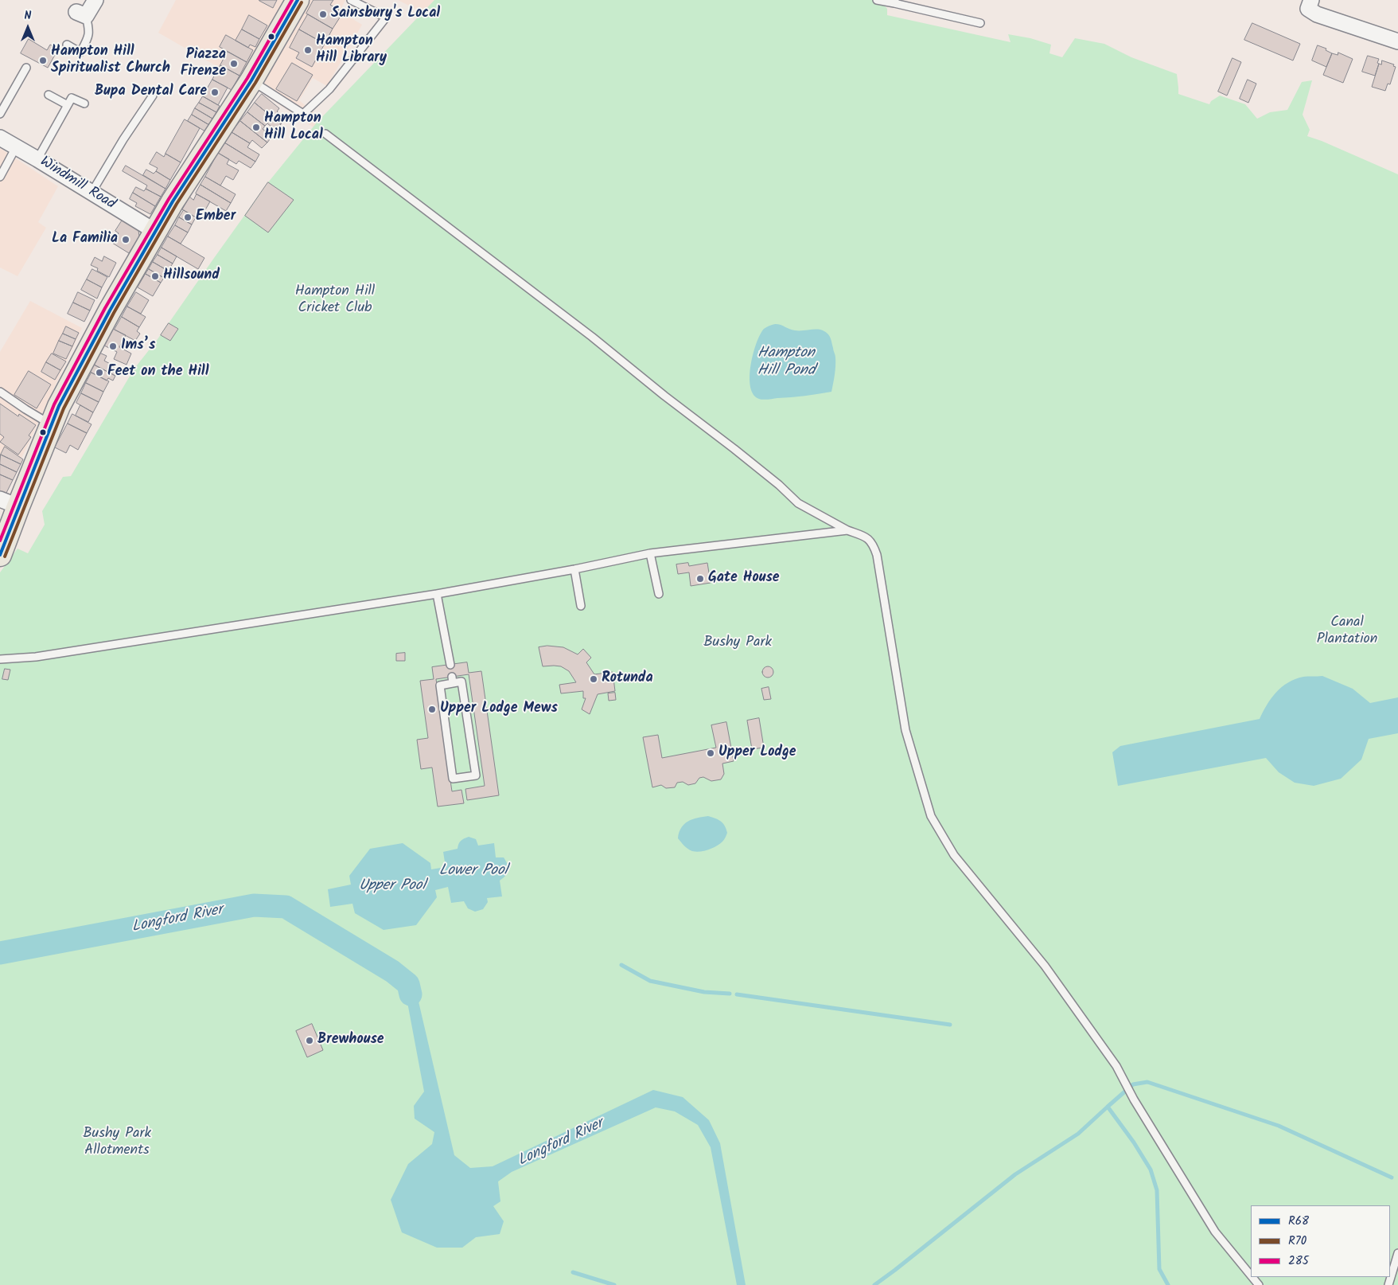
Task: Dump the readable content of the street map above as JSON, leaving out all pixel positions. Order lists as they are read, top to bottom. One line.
{"streets":{"street":["Windmill Road"]},"water":["Hampton Hill Pond","Lower Pool","Upper Pool","Longford River"],"parks":["Hampton Hill Cricket Club","Canal Plantation","Bushy Park","Bushy Park Allotments"],"places":["Sainsbury's Local","Hampton Hill Library","Hampton Hill Spiritualist Church","Piazza Firenze","Bupa Dental Care","Hampton Hill Local","Ember","La Familia","Hillsound","Ims’s","Feet on the Hill","Gate House","Rotunda","Upper Lodge Mews","Upper Lodge","Brewhouse"],"lines":["transit line R68","transit line 285","transit line R70"],"legend":["R68","R70","285"],"north":"top"}
